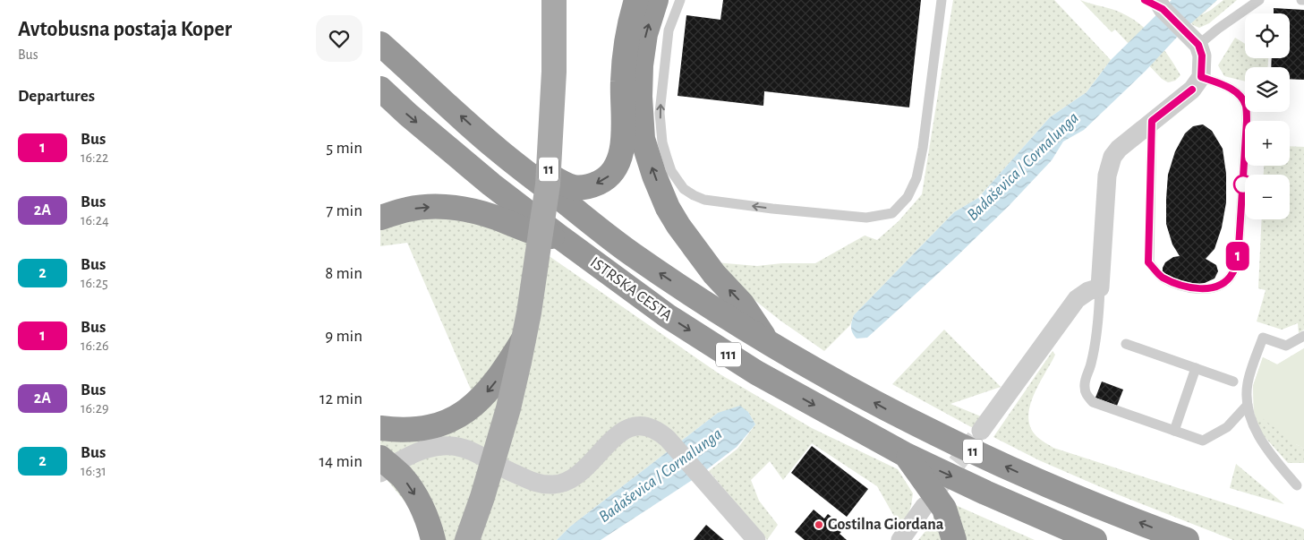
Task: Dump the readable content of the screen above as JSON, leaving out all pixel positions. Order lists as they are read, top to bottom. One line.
{"streets":{"highway":["11","ISTRSKA CESTA","111"]},"crossings":[["11","ISTRSKA CESTA"],["ISTRSKA CESTA","111"]],"water":["Badaševica / Cornalunga"],"places":["Gostilna Giordana"],"lines":["bus line 1"],"page":{"heading":[["Avtobusna postaja Koper","Bus"],"Departures"],"on_map":"1","map_buttons":["+","−"],"list":[{"mark":"1","name":"Bus","note":"16:22","value":"5 min"},{"mark":"2A","name":"Bus","note":"16:24","value":"7 min"},{"mark":"2","name":"Bus","note":"16:25","value":"8 min"},{"mark":"1","name":"Bus","note":"16:26","value":"9 min"},{"mark":"2A","name":"Bus","note":"16:29","value":"12 min"},{"mark":"2","name":"Bus","note":"16:31","value":"14 min"}]}}
